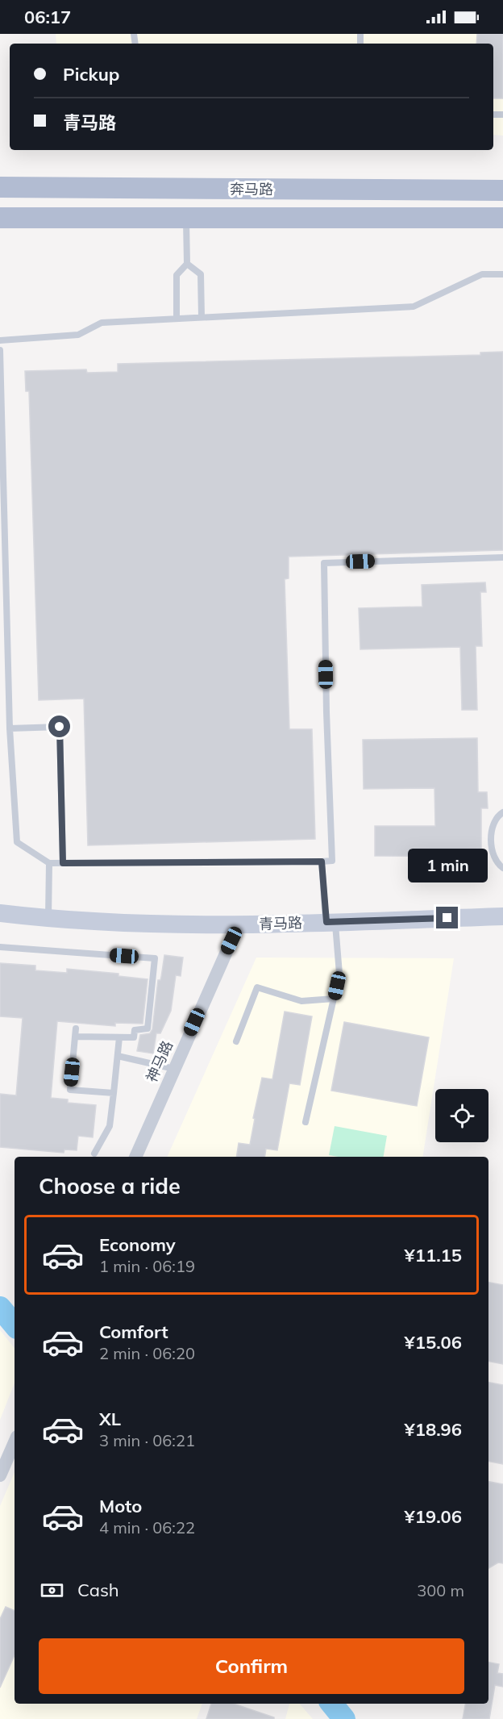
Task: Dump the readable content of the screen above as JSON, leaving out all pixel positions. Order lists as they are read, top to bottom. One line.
{"streets":{"main road":["奔马路"],"street":["青马路","神马路"]},"crossings":[["青马路","神马路"]],"page":{"status":"06:17","banner":["Pickup","青马路"],"bubble":"1 min","heading":"Choose a ride","list":[{"name":"Economy","note":"1 min · 06:19","value":"¥11.15"},{"name":"Comfort","note":"2 min · 06:20","value":"¥15.06"},{"name":"XL","note":"3 min · 06:21","value":"¥18.96"},{"name":"Moto","note":"4 min · 06:22","value":"¥19.06"}],"pay":["Cash","300 m"],"buttons":"Confirm"}}
